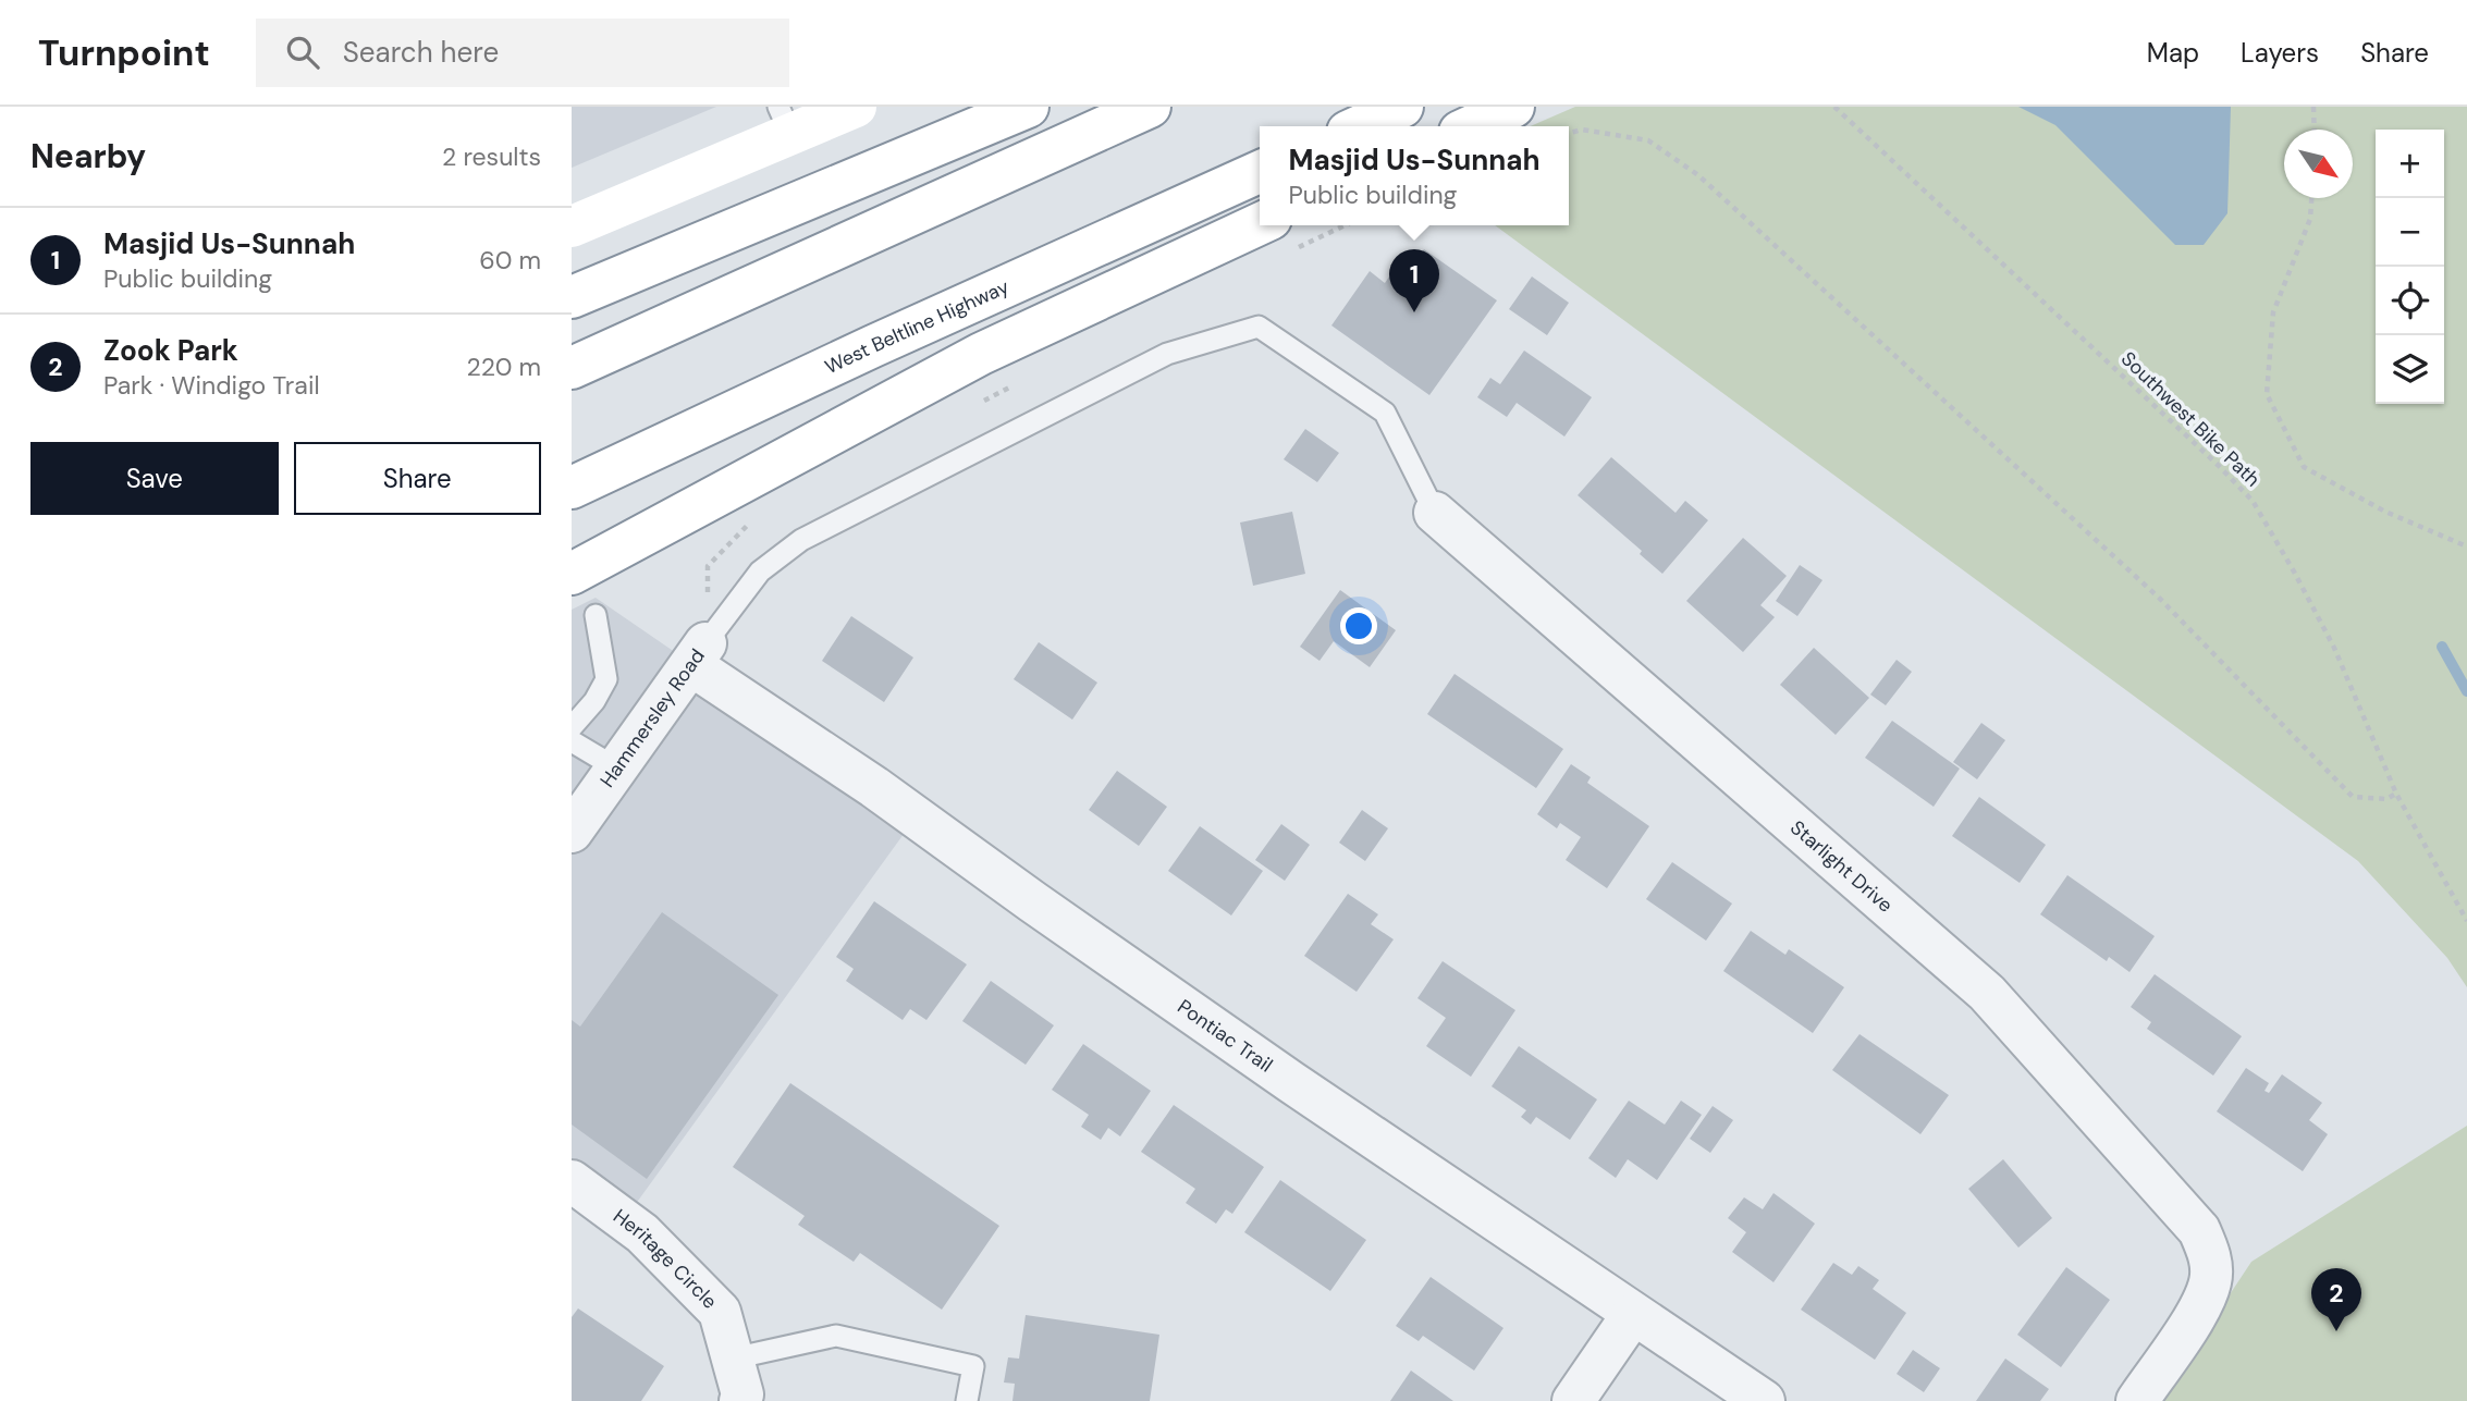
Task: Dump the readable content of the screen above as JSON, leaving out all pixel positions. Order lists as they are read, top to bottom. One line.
{"streets":{"main road":["West Beltline Highway"],"street":["Hammersley Road","Starlight Drive","Pontiac Trail","Heritage Circle"],"path":["Southwest Bike Path"]},"crossings":[["Hammersley Road","Pontiac Trail"]],"north":"bottom right","page":{"header":"Turnpoint","search":"Search here","nav":["Map","Layers","Share"],"heading":["Nearby","2 results"],"popup":["Masjid Us-Sunnah","Public building"],"map_buttons":["+","−"],"list":[{"mark":"1","name":"Masjid Us-Sunnah","note":"Public building","value":"60 m"},{"mark":"2","name":"Zook Park","note":"Park · Windigo Trail","value":"220 m"}],"pins":["1","2"],"buttons":["Save","Share"]}}
